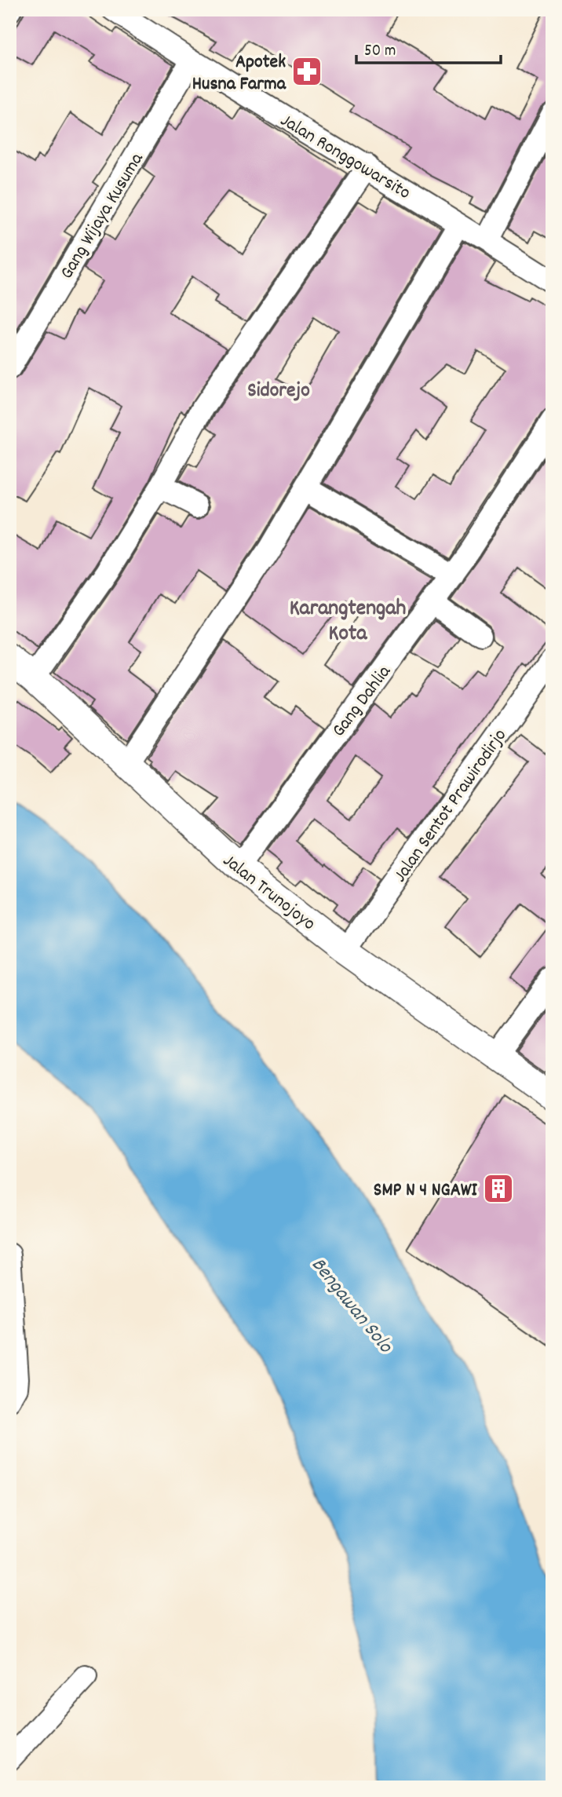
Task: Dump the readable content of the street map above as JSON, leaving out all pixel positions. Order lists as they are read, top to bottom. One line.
{"streets":{"main road":["Jalan Trunojoyo"],"street":["Jalan Ronggowarsito","Gang Wijaya Kusuma","Gang Dahlia","Jalan Sentot Prawirodirjo"]},"crossings":[["Jalan Ronggowarsito","Gang Wijaya Kusuma"],["Gang Dahlia","Jalan Trunojoyo"],["Jalan Sentot Prawirodirjo","Jalan Trunojoyo"]],"districts":["Sidorejo","Karangtengah Kota"],"water":["Bengawan Solo"],"places":{"pharmacy":["Apotek Husna Farma"],"building":["SMP N 4 NGAWI"]},"scale_bar":"50 m"}
